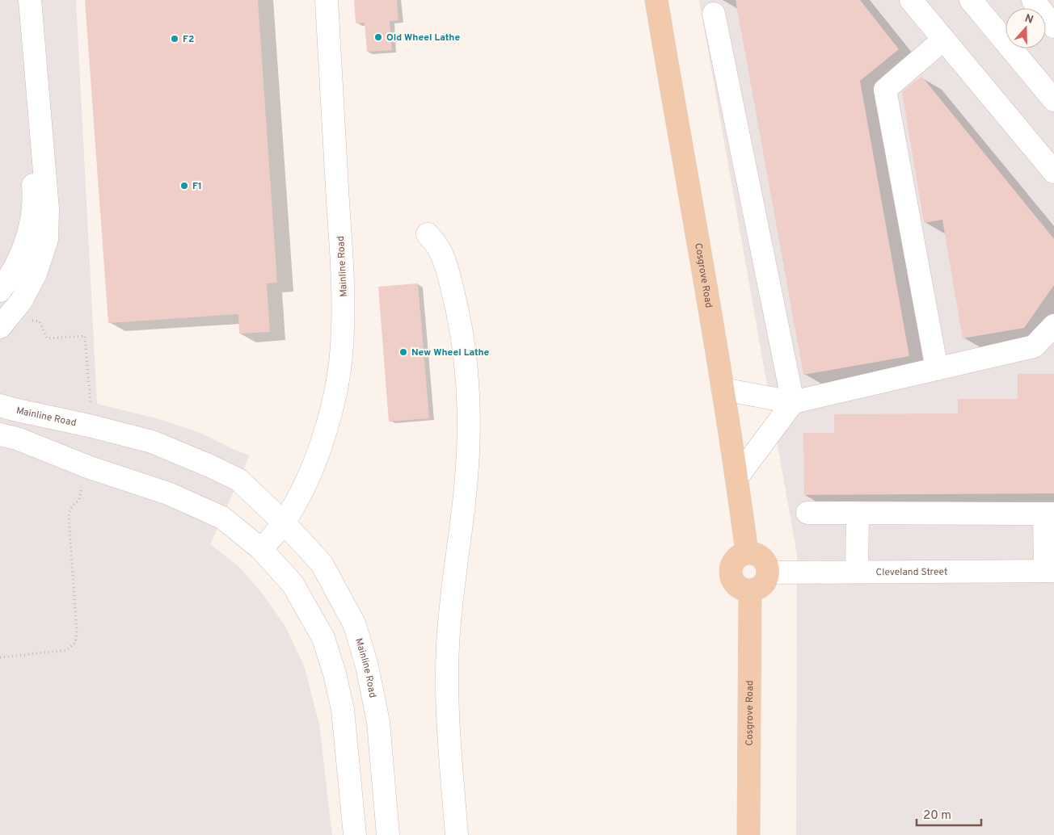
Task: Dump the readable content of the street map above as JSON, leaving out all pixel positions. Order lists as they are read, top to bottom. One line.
{"streets":{"main road":["Cosgrove Road"],"street":["Mainline Road","Cleveland Street"]},"crossings":[["Cosgrove Road","Cleveland Street"]],"places":["Old Wheel Lathe","F2","F1","New Wheel Lathe"],"scale_bar":"20 m","north":"top"}
